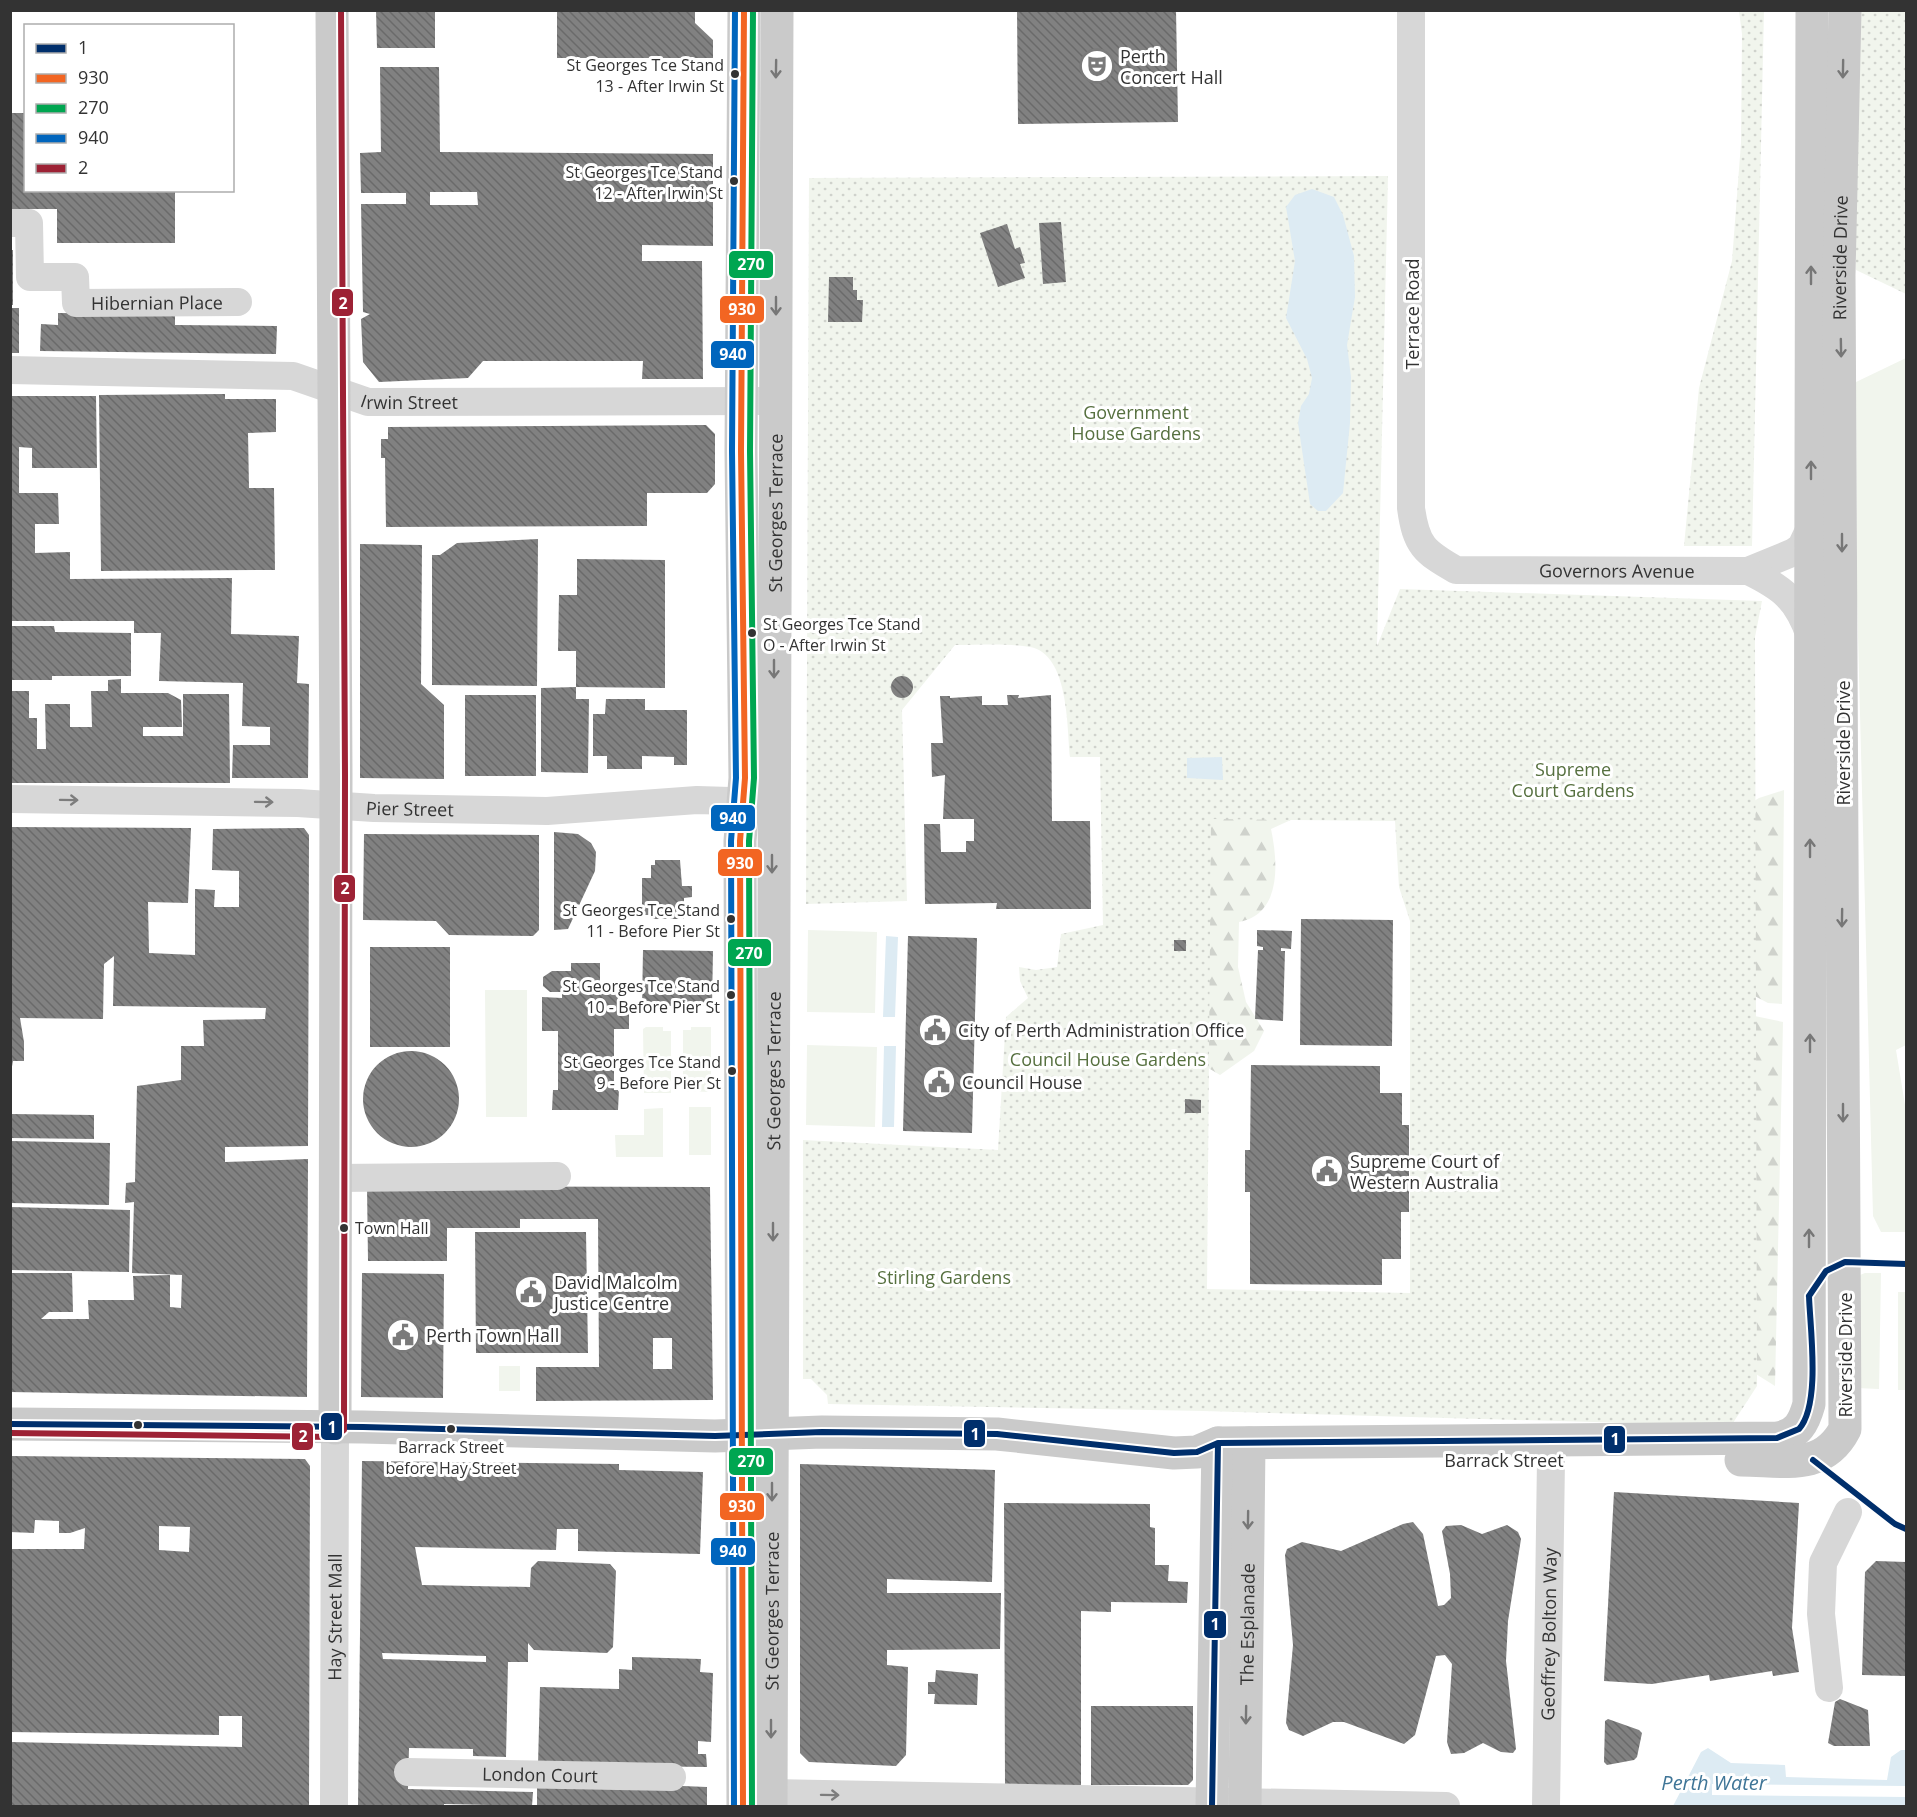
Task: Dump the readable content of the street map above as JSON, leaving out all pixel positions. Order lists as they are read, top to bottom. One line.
{"streets":{"main road":["Riverside Drive","St Georges Terrace","Barrack Street","The Esplanade"],"street":["Hibernian Place","Terrace Road","Irwin Street","Governors Avenue","Pier Street","Hay Street Mall","Geoffrey Bolton Way","London Court"]},"crossings":[["Riverside Drive","Governors Avenue"],["Riverside Drive","Barrack Street"],["Terrace Road","Governors Avenue"],["Irwin Street","St Georges Terrace"],["St Georges Terrace","Pier Street"],["St Georges Terrace","Barrack Street"],["Barrack Street","Hay Street Mall"],["Barrack Street","The Esplanade"],["Barrack Street","Geoffrey Bolton Way"]],"one_way":["Pier Street"],"water":["Perth Water"],"parks":["Government House Gardens","Supreme Court Gardens","Council House Gardens","Stirling Gardens"],"places":{"theatre":["Perth Concert Hall"],"other":["St Georges Tce Stand 13 - After Irwin St","St Georges Tce Stand 12 - After Irwin St","St Georges Tce Stand O - After Irwin St","St Georges Tce Stand 11 - Before Pier St","St Georges Tce Stand 10 - Before Pier St","St Georges Tce Stand 9 - Before Pier St","Town Hall","Barrack Street before Hay Street"],"public building":["City of Perth Administration Office","Council House","Supreme Court of Western Australia","David Malcolm Justice Centre","Perth Town Hall"]},"lines":["transit line 930","transit line 270","transit line 940","transit line 2","transit line 1"],"legend":["1","930","270","940","2"]}
